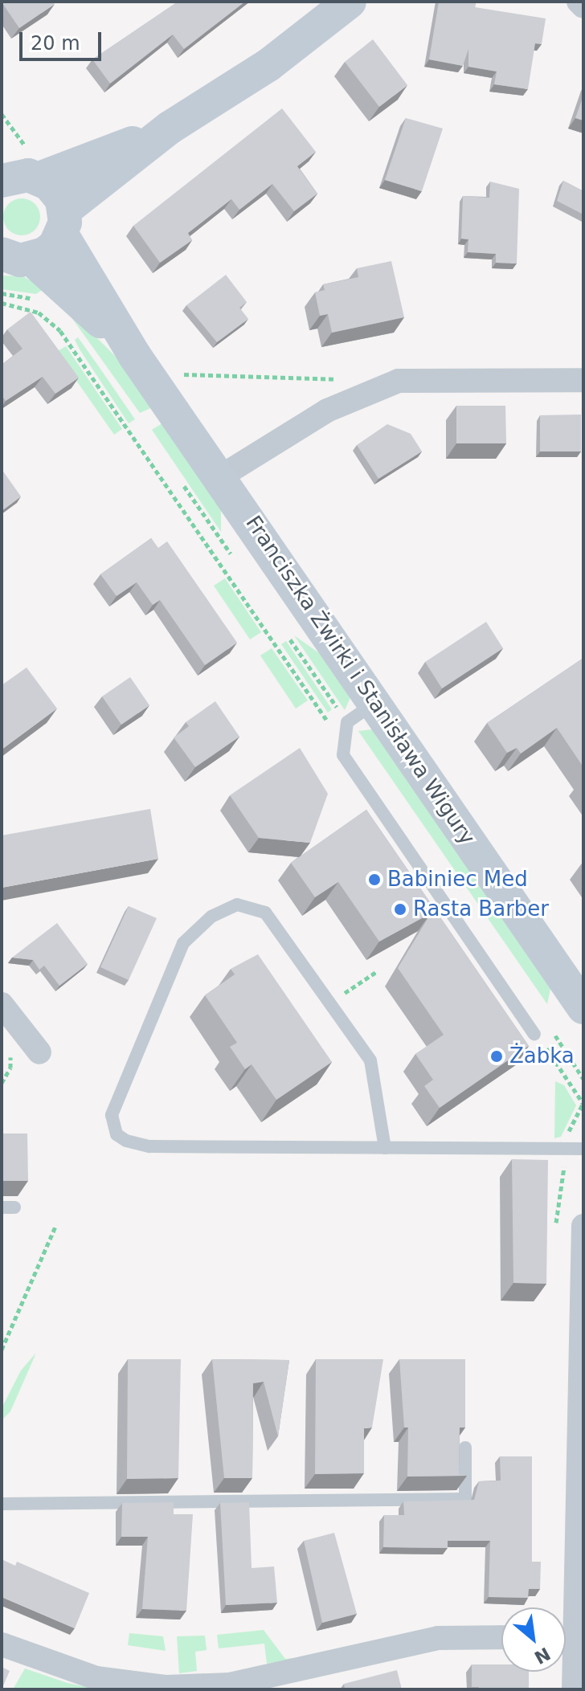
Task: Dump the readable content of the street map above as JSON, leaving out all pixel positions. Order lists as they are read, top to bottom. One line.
{"streets":{"street":["Franciszka Żwirki i Stanisława Wigury"]},"places":["Babiniec Med","Rasta Barber","Żabka"],"scale_bar":"20 m","north":"bottom right"}
